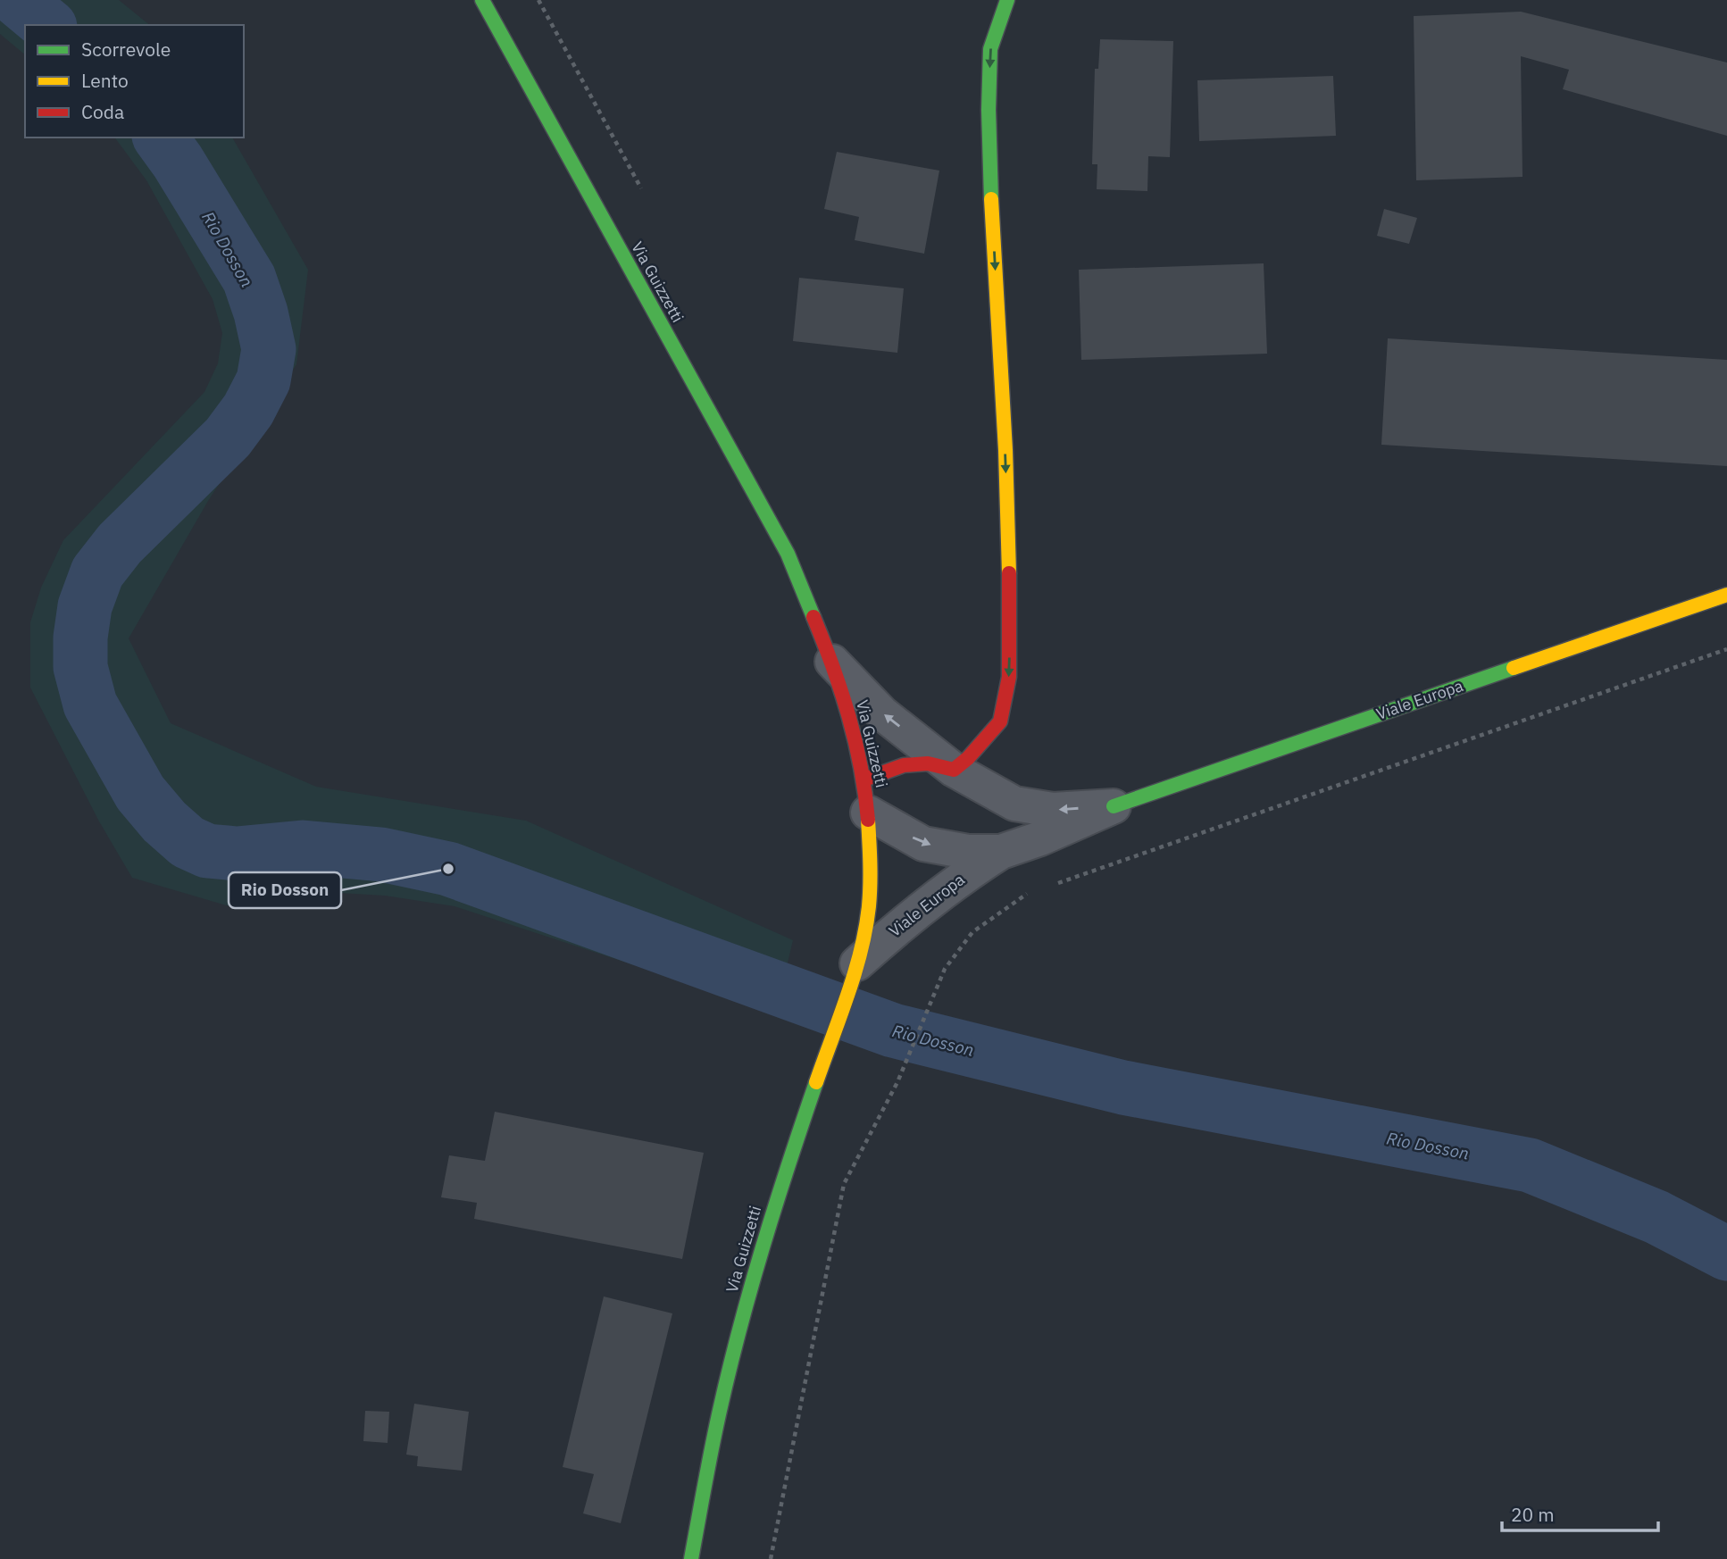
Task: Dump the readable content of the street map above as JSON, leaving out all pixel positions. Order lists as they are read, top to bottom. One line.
{"streets":{"street":["Via Guizzetti","Viale Europa"]},"crossings":[["Via Guizzetti","Viale Europa"]],"water":["Rio Dosson"],"places":["Rio Dosson"],"legend":["Scorrevole","Lento","Coda"],"scale_bar":"20 m"}
